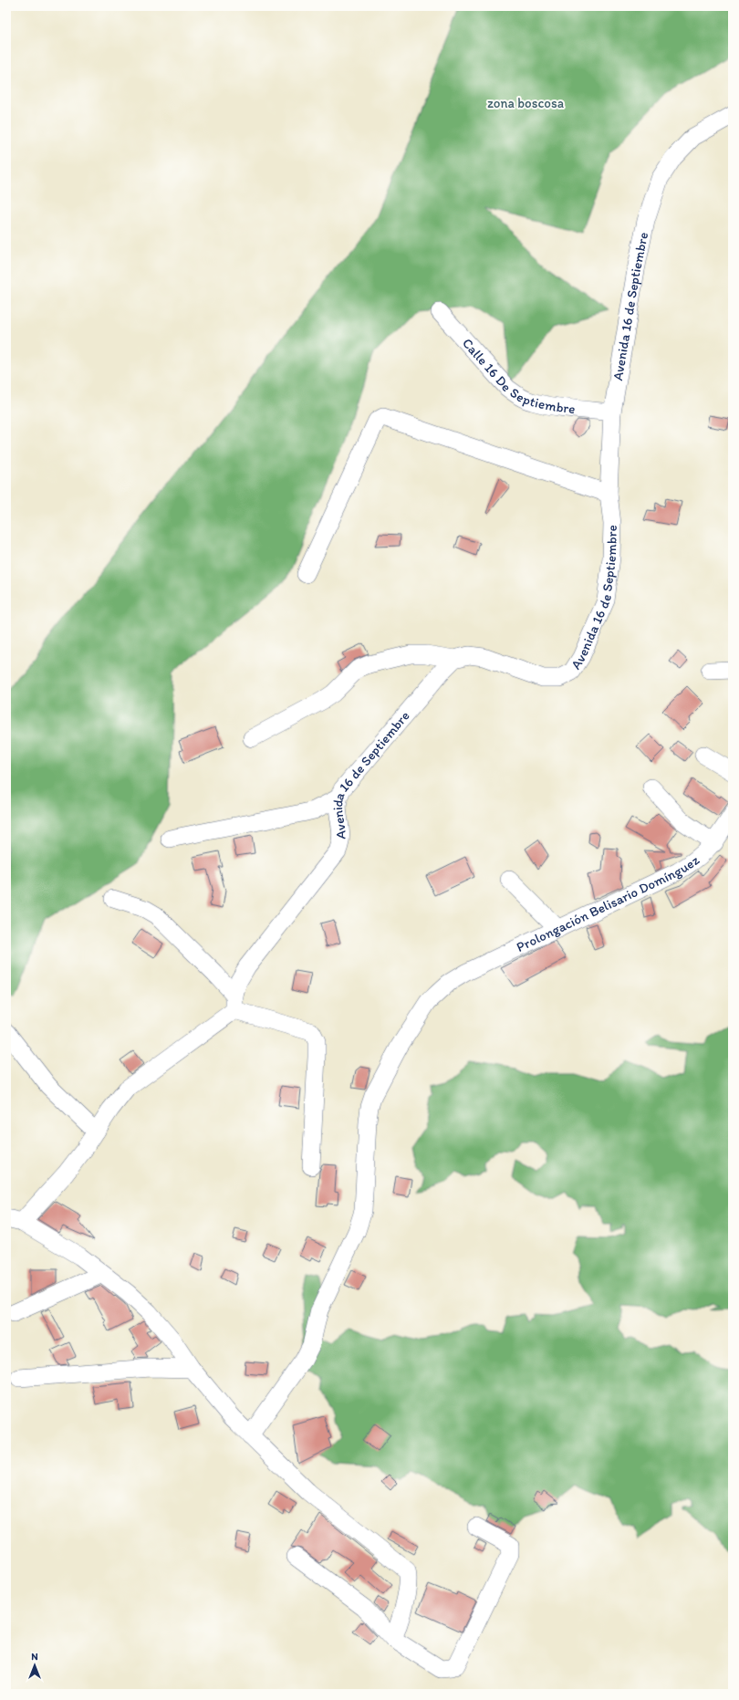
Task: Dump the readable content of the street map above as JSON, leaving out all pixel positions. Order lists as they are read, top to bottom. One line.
{"streets":{"street":["Avenida 16 de Septiembre","Calle 16 De Septiembre","Prolongación Belisario Domínguez"]},"crossings":[["Avenida 16 de Septiembre","Calle 16 De Septiembre"]],"parks":["zona boscosa"],"north":"top"}
